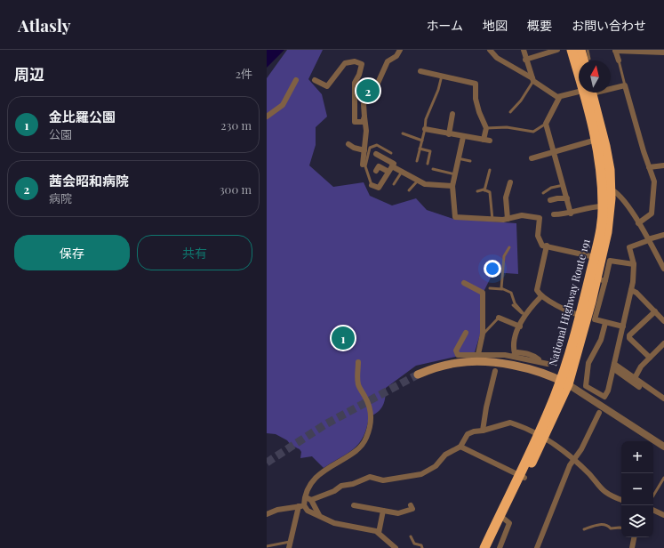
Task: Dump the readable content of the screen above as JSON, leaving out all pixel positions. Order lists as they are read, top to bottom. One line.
{"streets":{"highway":["National Highway Route 191"]},"north":"top","page":{"header":"Atlasly","nav":["ホーム","地図","概要","お問い合わせ"],"heading":["周辺","2件"],"pins":["2","1"],"list":[{"mark":"1","name":"金比羅公園","note":"公園","value":"230 m"},{"mark":"2","name":"茜会昭和病院","note":"病院","value":"300 m"}],"buttons":["保存","共有"],"map_buttons":["+","−"]}}
